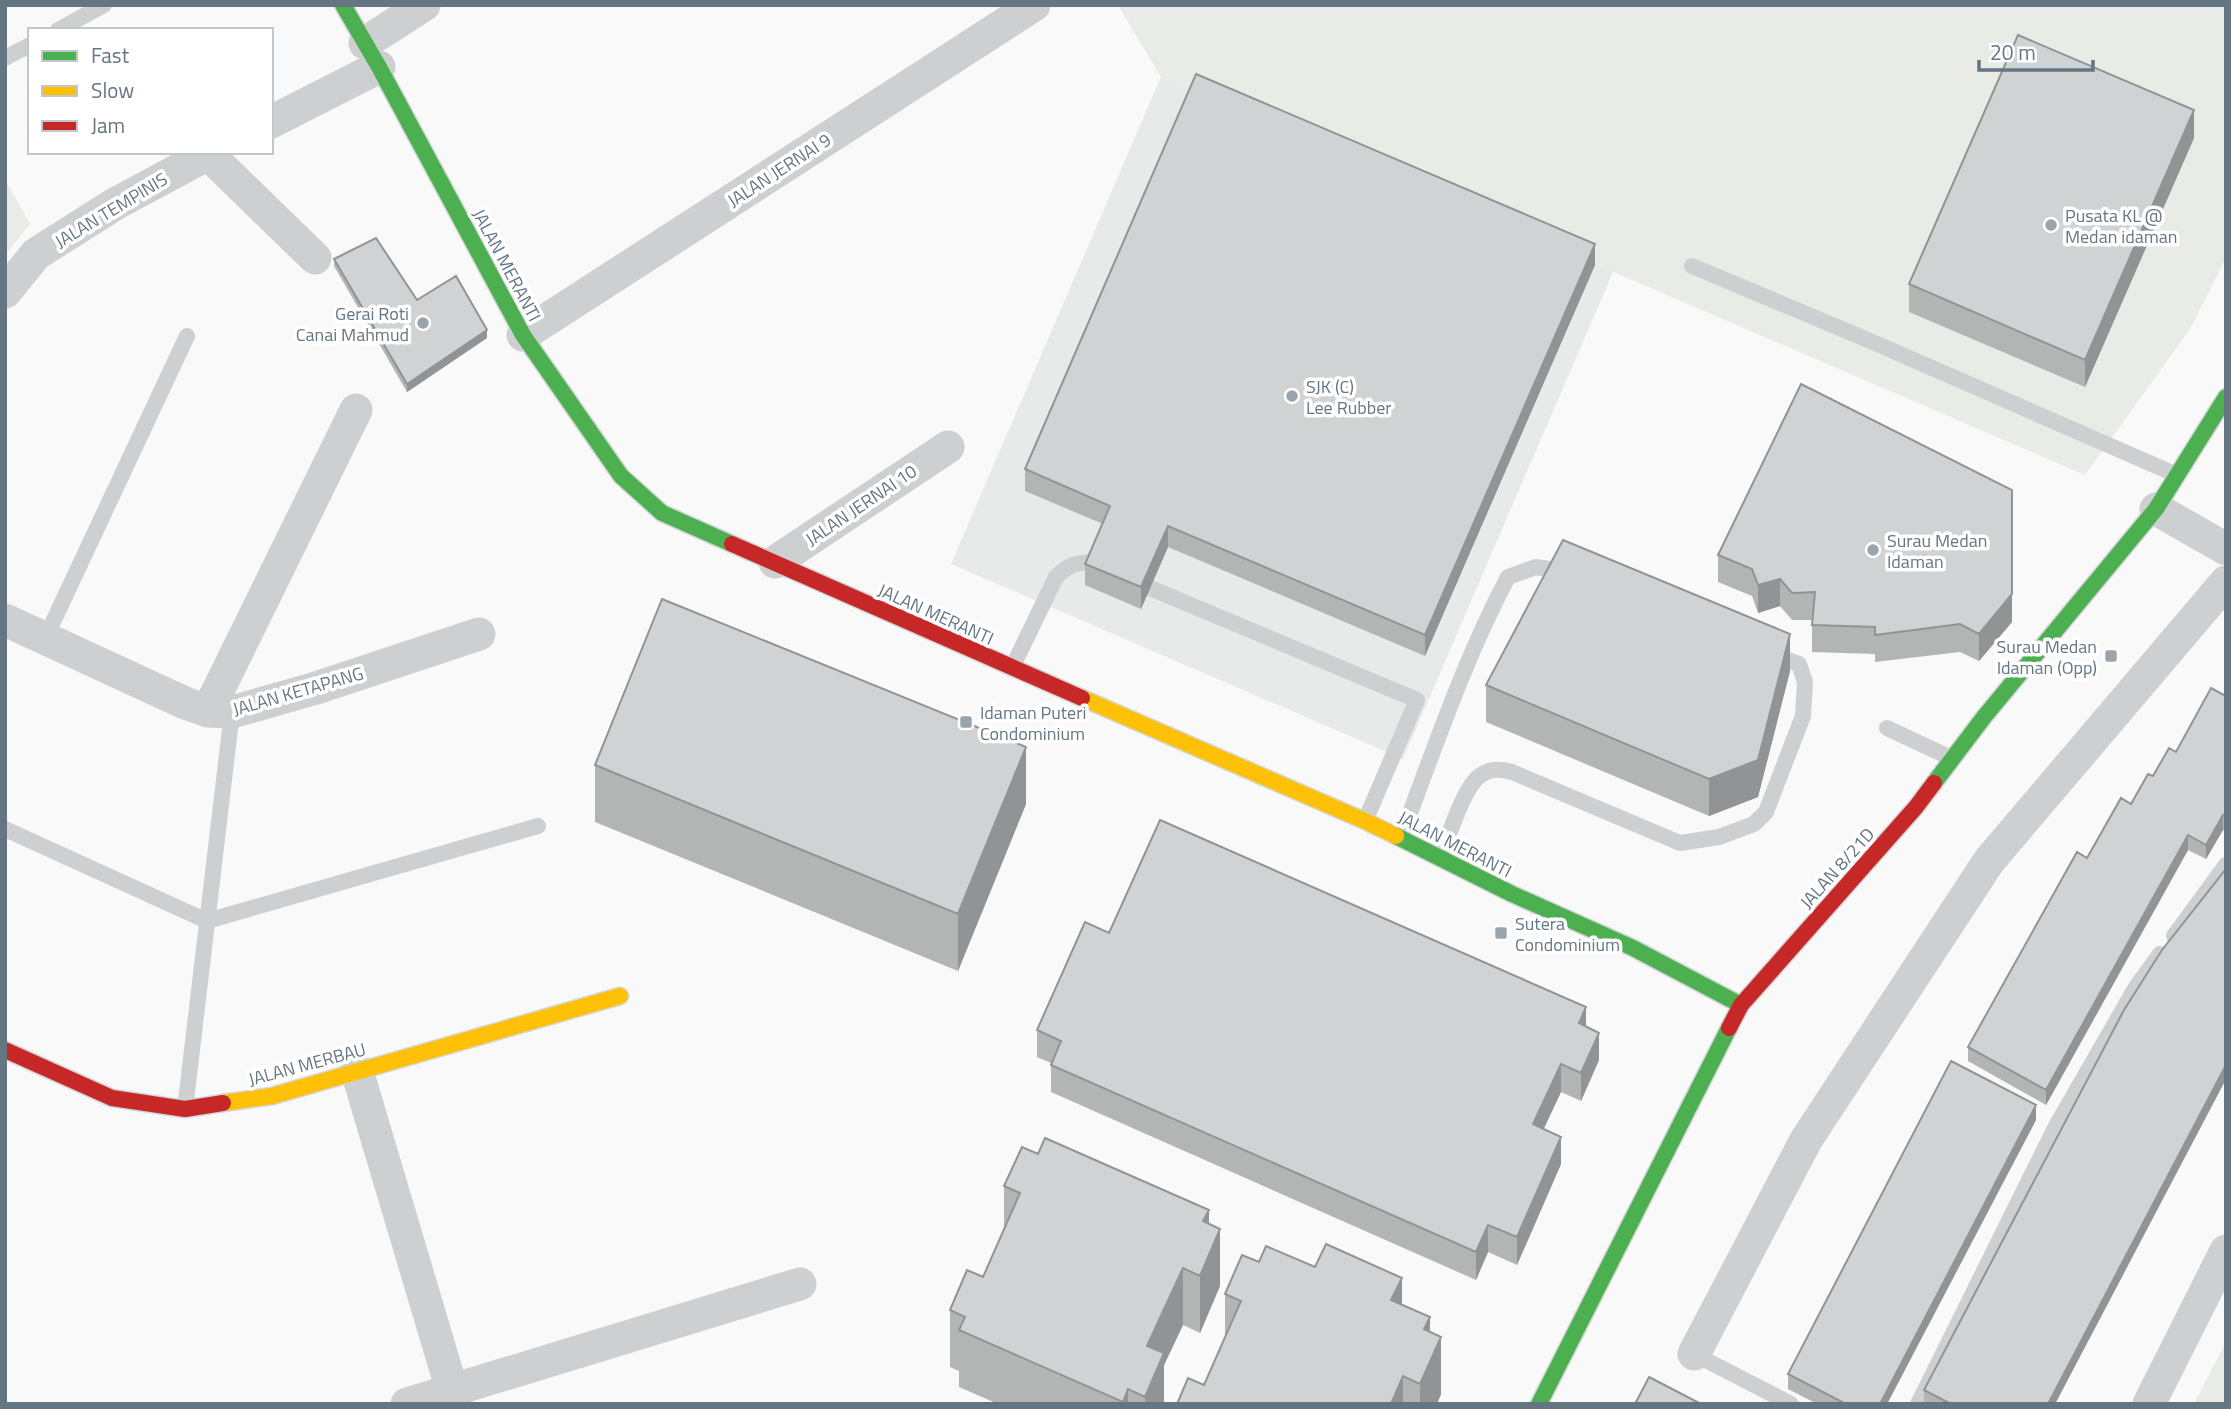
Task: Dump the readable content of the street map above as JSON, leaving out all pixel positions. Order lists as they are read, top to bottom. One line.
{"streets":{"street":["JALAN JERNAI 9","JALAN TEMPINIS","JALAN MERANTI","JALAN JERNAI 10","JALAN KETAPANG","JALAN 8/21D","JALAN MERBAU"]},"crossings":[["JALAN JERNAI 9","JALAN MERANTI"],["JALAN MERANTI","JALAN JERNAI 10"],["JALAN MERANTI","JALAN 8/21D"]],"places":{"other":["Pusata KL @ Medan idaman","Gerai Roti Canai Mahmud","SJK (C) Lee Rubber","Surau Medan Idaman"],"transit":["Surau Medan Idaman (Opp)","Idaman Puteri Condominium","Sutera Condominium"]},"legend":["Fast","Slow","Jam"],"scale_bar":"20 m"}
